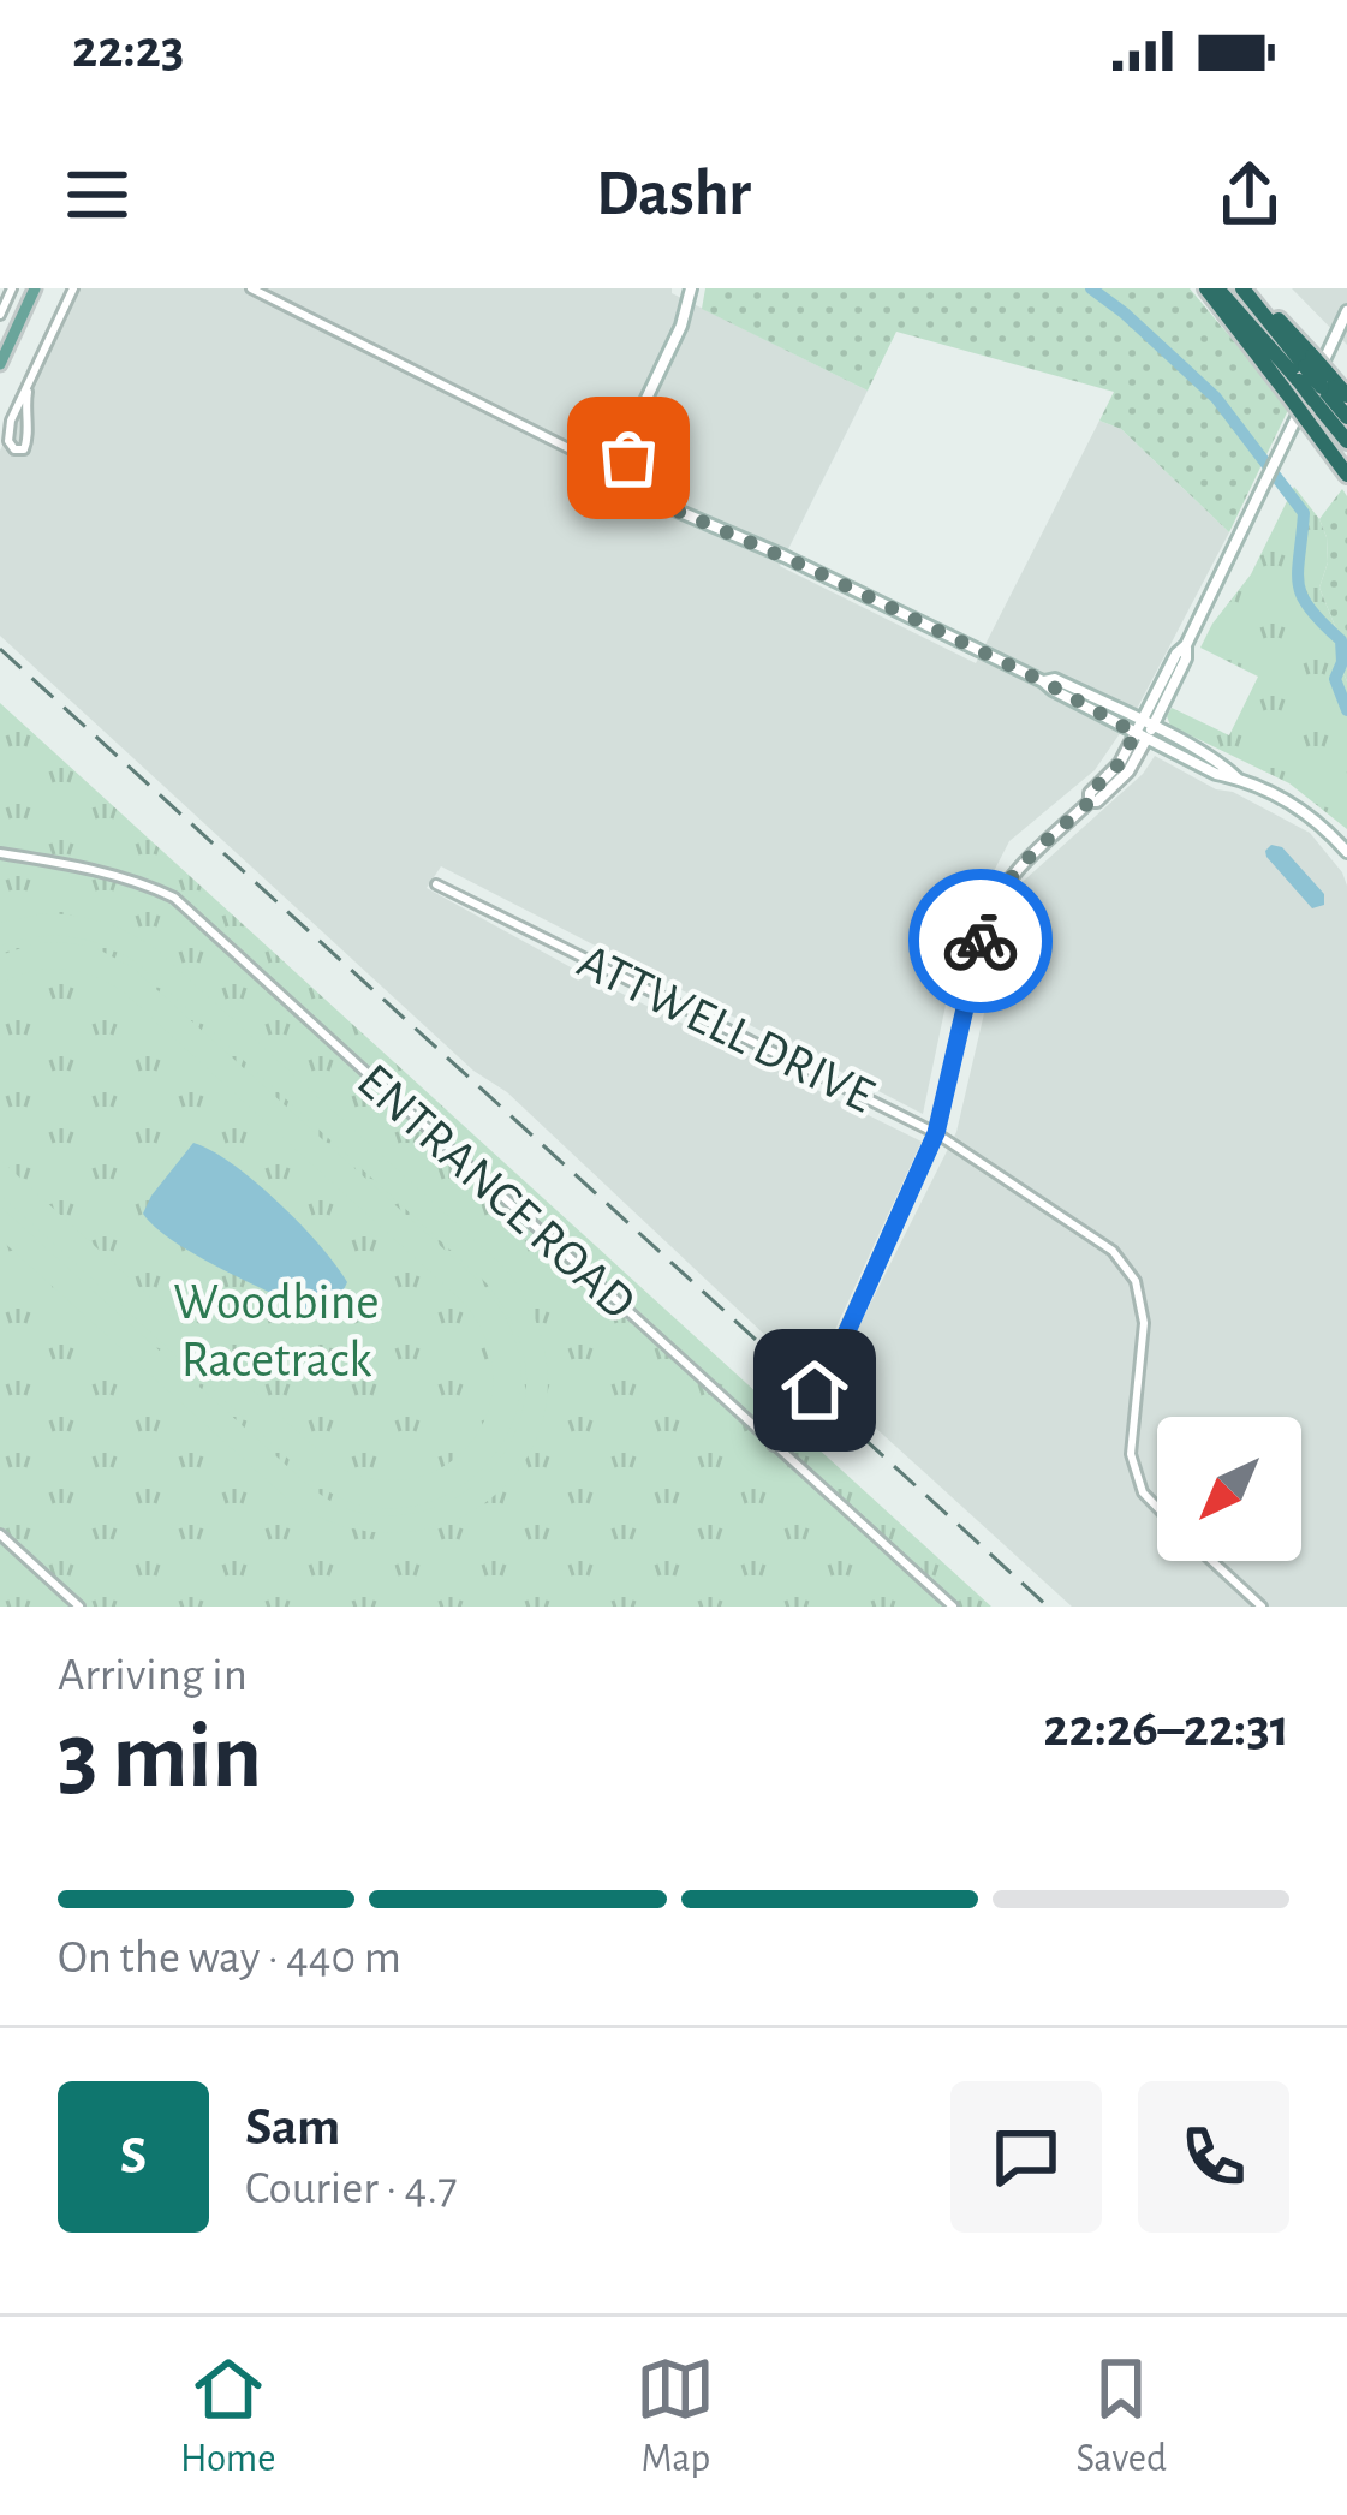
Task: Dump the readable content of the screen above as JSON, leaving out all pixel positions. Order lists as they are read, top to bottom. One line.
{"streets":{"street":["ATTWELL DRIVE","ENTRANCE ROAD"]},"parks":["Woodbine Racetrack"],"north":"bottom left","page":{"status":"22:23","header":"Dashr","heading":["3 min","Arriving in","22:26–22:31"],"panel":["Sam","Courier · 4.7"],"bar":"On the way · 440 m","round":"S","tabs":["Home","Map","Saved"]}}
